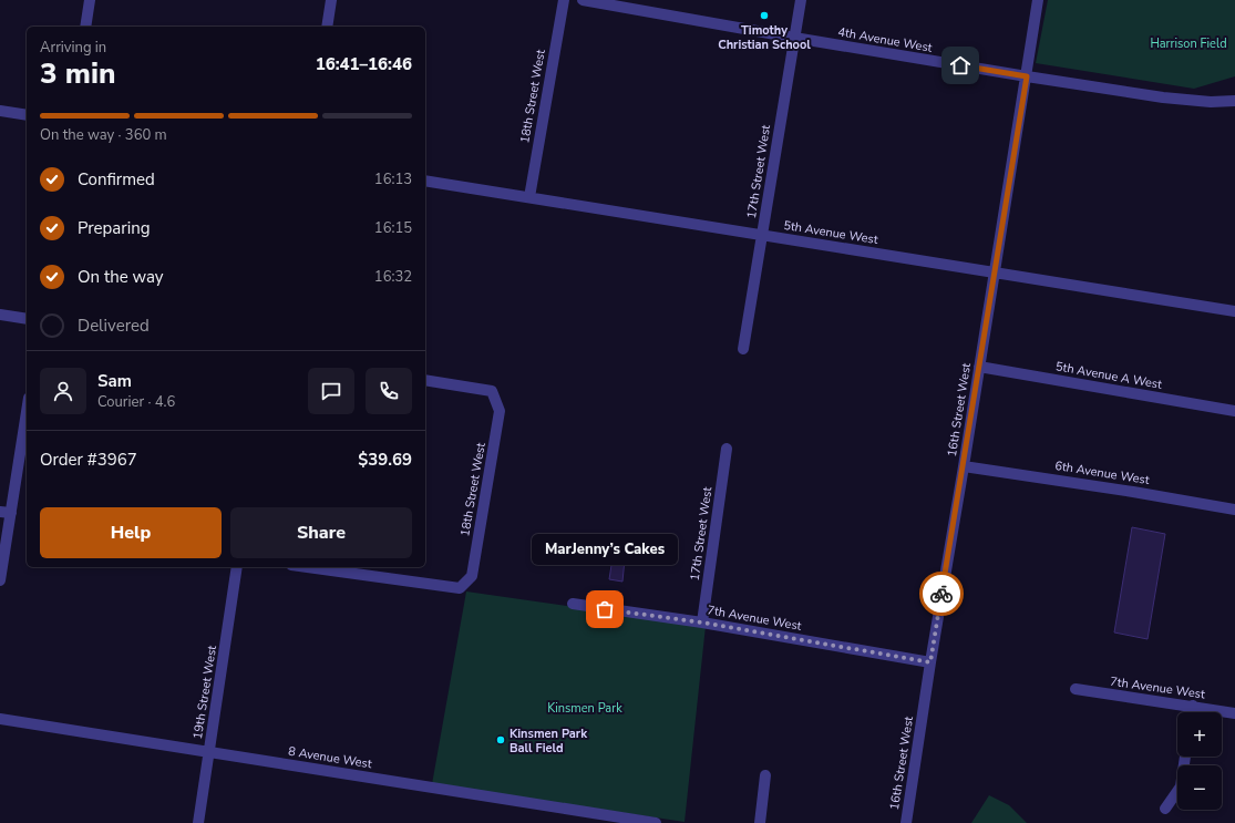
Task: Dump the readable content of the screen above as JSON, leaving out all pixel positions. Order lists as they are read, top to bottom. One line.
{"streets":{"street":["4th Avenue West","18th Street West","17th Street West","5th Avenue West","5th Avenue A West","16th Street West","6th Avenue West","7th Avenue West","19th Street West","8 Avenue West"]},"crossings":[["4th Avenue West","17th Street West"],["4th Avenue West","16th Street West"],["18th Street West","5th Avenue West"],["17th Street West","5th Avenue West"],["17th Street West","7th Avenue West"],["5th Avenue West","16th Street West"],["5th Avenue A West","16th Street West"],["16th Street West","6th Avenue West"],["16th Street West","7th Avenue West"],["19th Street West","8 Avenue West"]],"parks":["Harrison Field","Kinsmen Park"],"places":["Timothy Christian School","MarJenny’s Cakes","Kinsmen Park Ball Field"],"page":{"heading":["3 min","Arriving in","16:41–16:46"],"panel":["Sam","Courier · 4.6","Order #3967","$39.69"],"bar":"On the way · 360 m","list":[["Confirmed","16:13"],["Preparing","16:15"],["On the way","16:32"],"Delivered"],"buttons":["Help","Share"],"bubble":"MarJenny’s Cakes","map_buttons":["+","−"]}}
